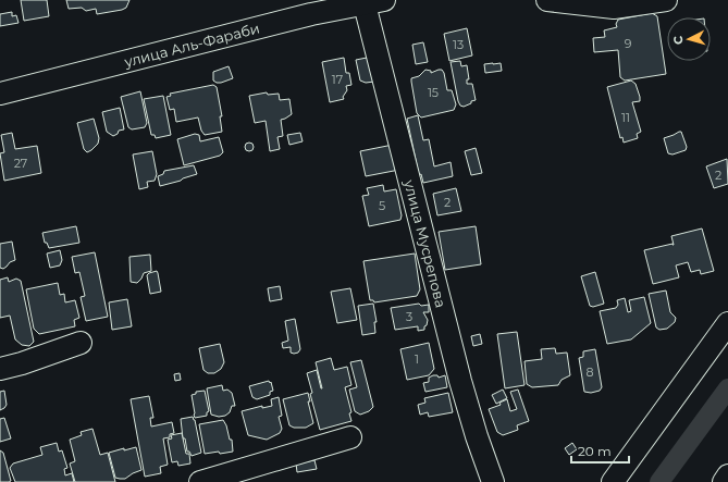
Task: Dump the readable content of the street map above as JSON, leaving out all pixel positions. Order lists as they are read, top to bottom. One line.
{"streets":{"street":["улица Аль-Фараби","улица Мусрепова"]},"crossings":[["улица Аль-Фараби","улица Мусрепова"]],"house_numbers":["9","13","17","15","11","27","2","2","5","3","1","8"],"scale_bar":"20 m","north":"left"}
